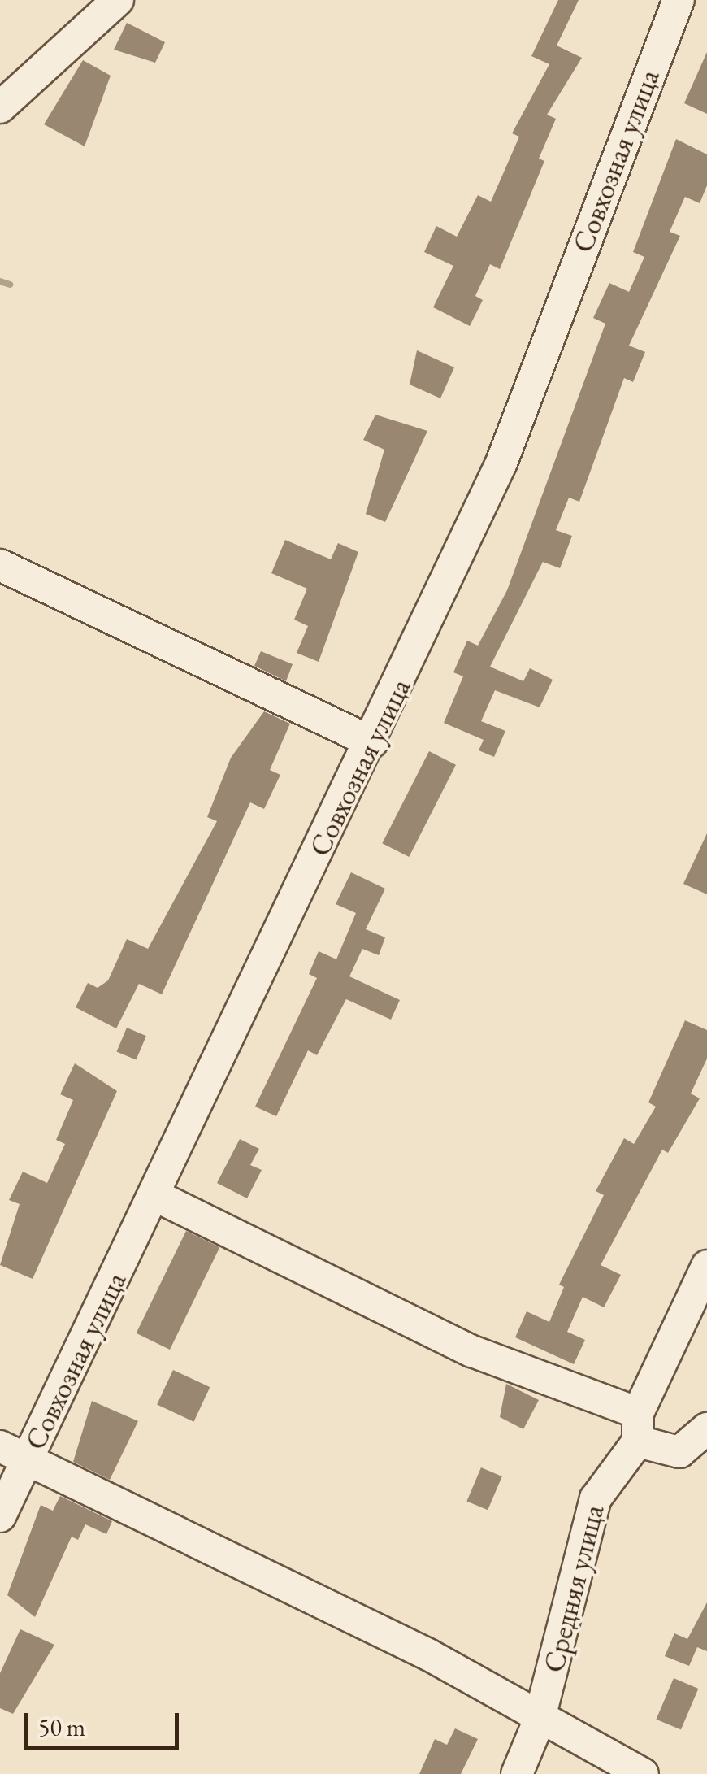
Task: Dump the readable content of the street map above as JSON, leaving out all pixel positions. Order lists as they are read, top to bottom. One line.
{"streets":{"street":["Совхозная улица","Средняя улица"]},"scale_bar":"50 m"}
